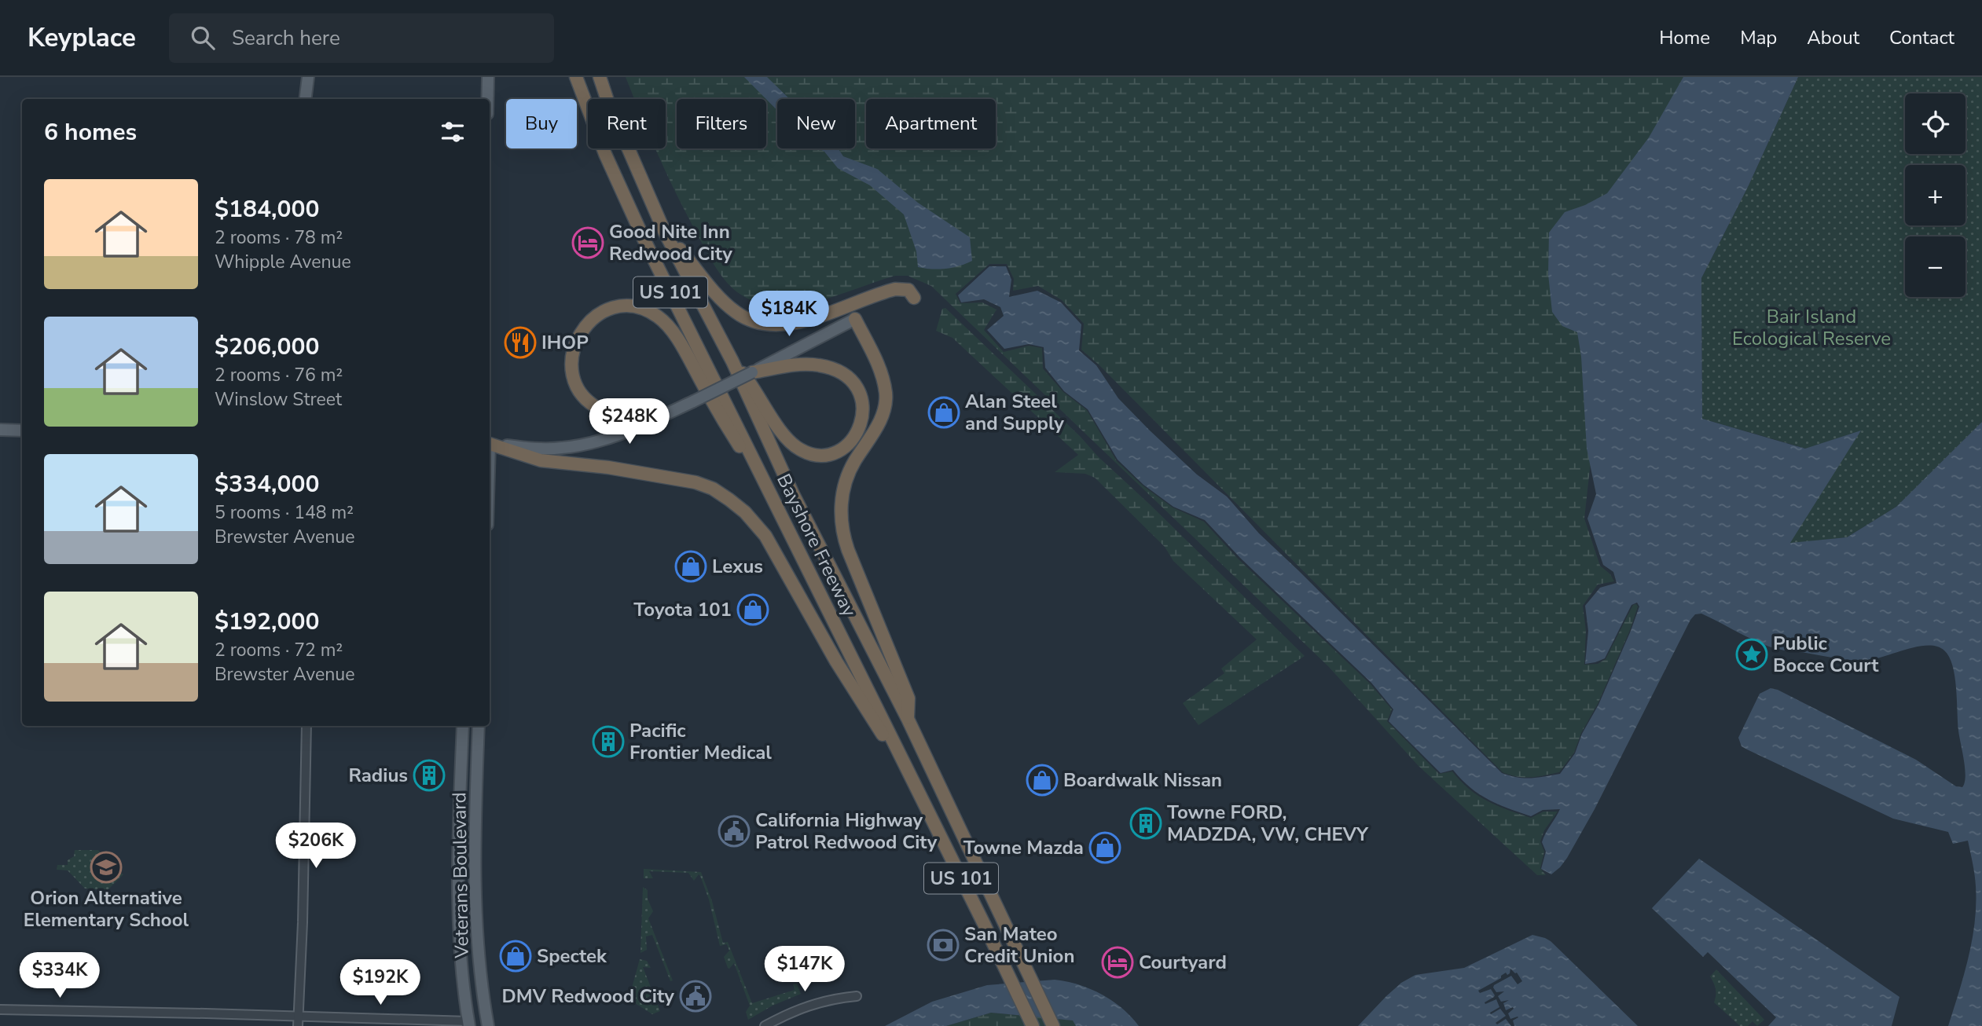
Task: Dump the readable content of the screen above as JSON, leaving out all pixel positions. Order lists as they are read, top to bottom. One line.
{"streets":{"highway":["US 101","Bayshore Freeway"],"main road":["Veterans Boulevard"]},"parks":["Bair Island Ecological Reserve"],"places":{"hotel":["Good Nite Inn Redwood City","Courtyard"],"restaurant":["IHOP"],"shop":["Alan Steel and Supply","Lexus","Toyota 101","Boardwalk Nissan","Towne Mazda","Spectek"],"place":["Public Bocce Court"],"building":["Pacific Frontier Medical","Radius","Towne FORD, MADZDA, VW, CHEVY"],"public building":["California Highway Patrol Redwood City","DMV Redwood City"],"school or university":["Orion Alternative Elementary School"],"bank":["San Mateo Credit Union"]},"page":{"header":"Keyplace","search":"Search here","nav":["Home","Map","About","Contact"],"map_buttons":["+","−"],"chip":["Buy","Rent","Filters","New","Apartment"],"heading":"6 homes","list":[{"name":"$184,000","note":"2 rooms · 78 m² · Whipple Avenue"},{"name":"$206,000","note":"2 rooms · 76 m² · Winslow Street"},{"name":"$334,000","note":"5 rooms · 148 m² · Brewster Avenue"},{"name":"$192,000","note":"2 rooms · 72 m² · Brewster Avenue"}],"price":["$184K","$248K","$206K","$147K","$334K","$192K"]}}
